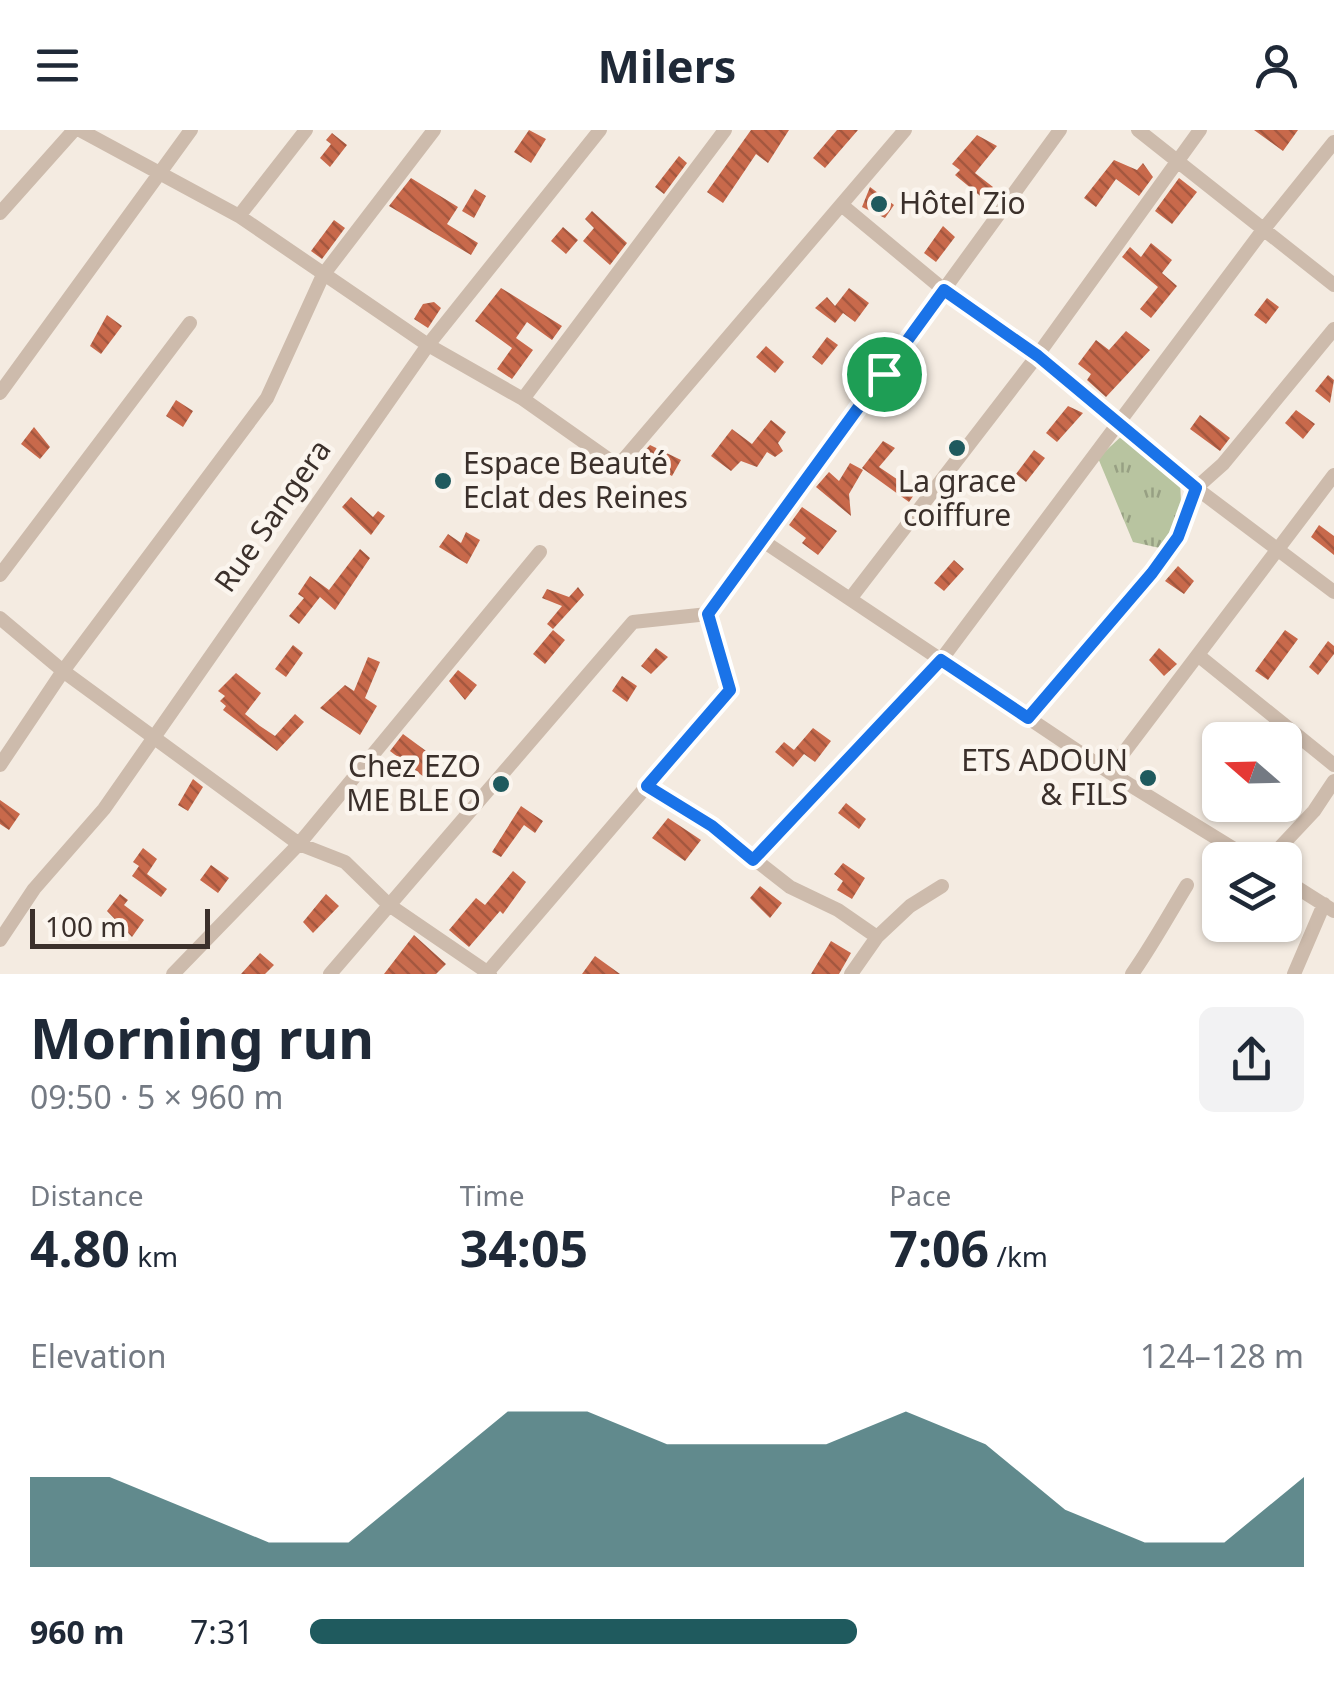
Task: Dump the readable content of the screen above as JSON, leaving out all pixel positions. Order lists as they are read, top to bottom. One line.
{"streets":{"street":["Rue Sangera"]},"places":["Hôtel Zio","La grace coiffure","Espace Beauté Eclat des Reines","ETS ADOUN & FILS","Chez EZO ME BLE O"],"scale_bar":"100 m","north":"left","page":{"header":"Milers","scale":"100 m","heading":["Morning run","09:50 · 5 × 960 m"],"stats":[["Distance","4.80 km"],["Time","34:05"],["Pace","7:06 /km"]],"chart":["Elevation","124–128 m"],"list":[{"name":"960 m","note":"7:31"}]}}
